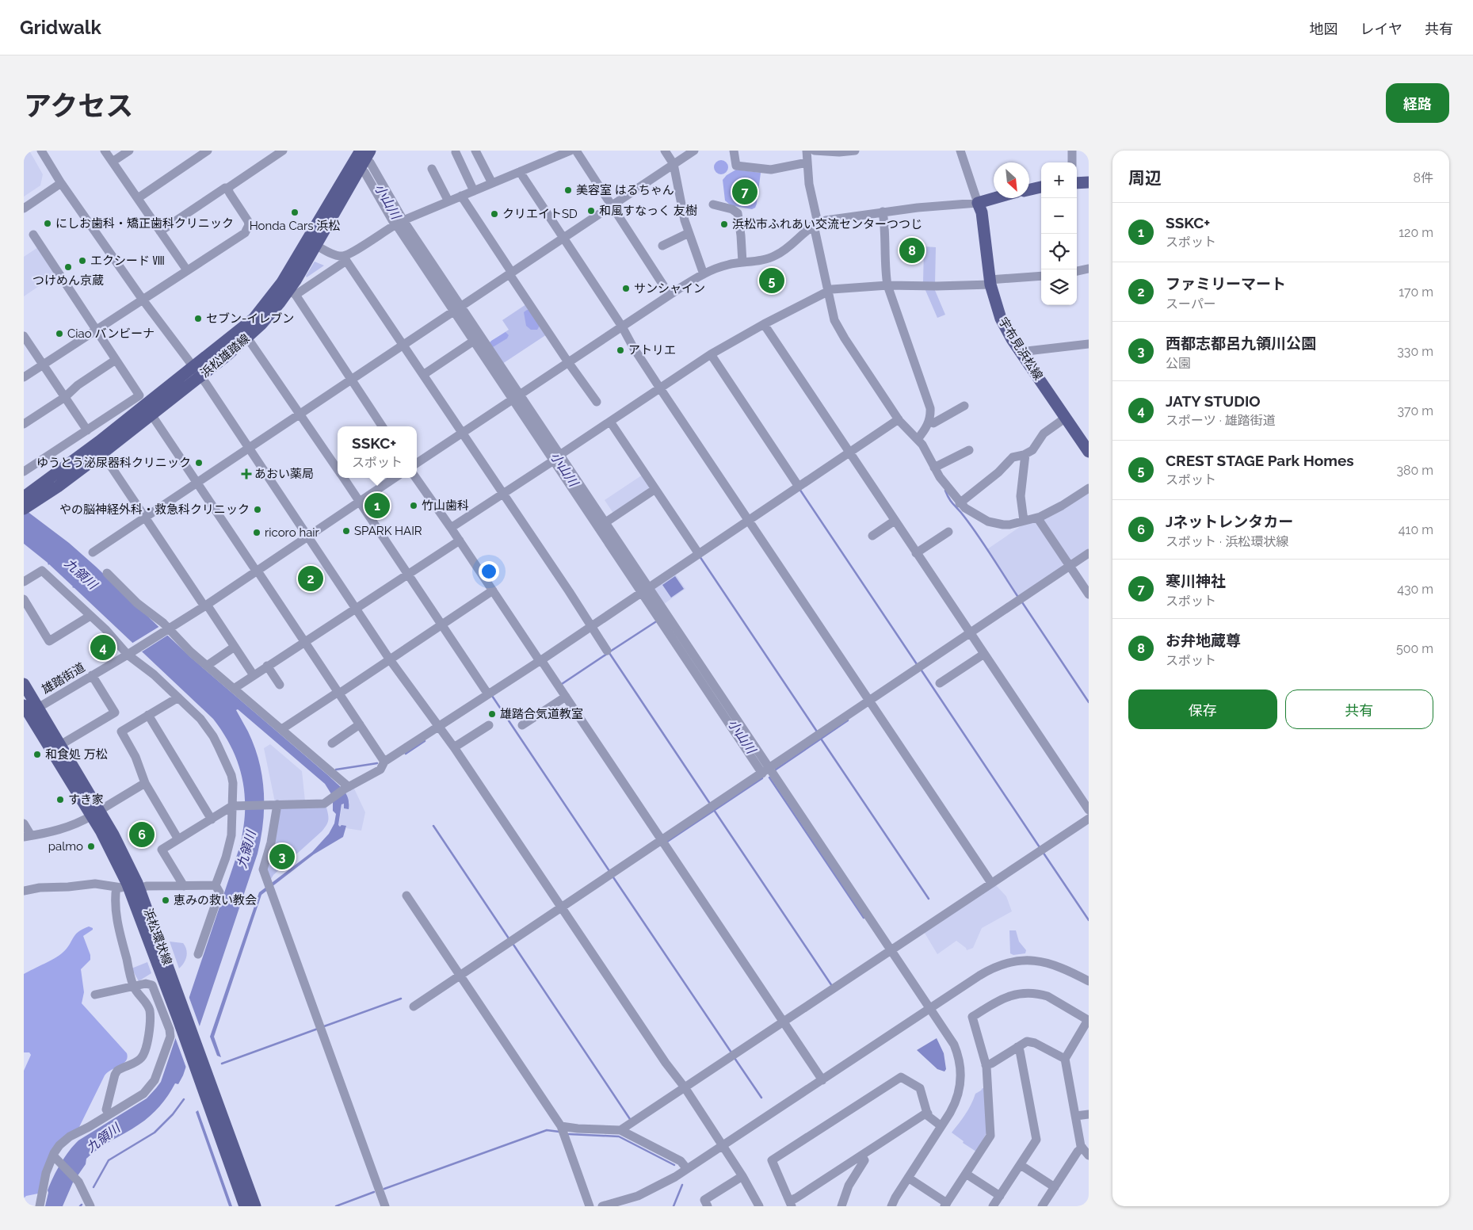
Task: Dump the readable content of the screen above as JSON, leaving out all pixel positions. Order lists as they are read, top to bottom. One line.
{"streets":{"main road":["宇布見浜松線","浜松雄踏線","浜松環状線"],"street":["雄踏街道"]},"crossings":[["雄踏街道","浜松環状線"]],"water":["小山川","九領川"],"places":{"other":["美容室 はるちゃん","和風すなっく 友樹","Honda Cars 浜松","クリエイトSD","にしお歯科・矯正歯科クリニック","浜松市ふれあい交流センターつつじ","エクシード Ⅷ","つけめん京蔵","サンシャイン","セブン-イレブン","Ciao バンビーナ","アトリエ","ゆうとう泌尿器科クリニック","竹山歯科","やの脳神経外科・救急科クリニック","SPARK HAIR","ricoro hair","雄踏合気道教室","和食処 万松","すき家","palmo","恵みの救い教会"],"health":["あおい薬局"]},"north":"bottom right","page":{"header":"Gridwalk","nav":["地図","レイヤ","共有"],"title":"アクセス","buttons":["経路",["保存","共有"]],"heading":["周辺","8件"],"map_buttons":["+","−"],"pins":["7","8","5","1","2","4","6","3"],"list":[{"mark":"1","name":"SSKC+","note":"スポット","value":"120 m"},{"mark":"2","name":"ファミリーマート","note":"スーパー","value":"170 m"},{"mark":"3","name":"西都志都呂九領川公園","note":"公園","value":"330 m"},{"mark":"4","name":"JATY STUDIO","note":"スポーツ · 雄踏街道","value":"370 m"},{"mark":"5","name":"CREST STAGE Park Homes","note":"スポット","value":"380 m"},{"mark":"6","name":"Jネットレンタカー","note":"スポット · 浜松環状線","value":"410 m"},{"mark":"7","name":"寒川神社","note":"スポット","value":"430 m"},{"mark":"8","name":"お弁地蔵尊","note":"スポット","value":"500 m"}],"popup":["SSKC+","スポット"]}}
